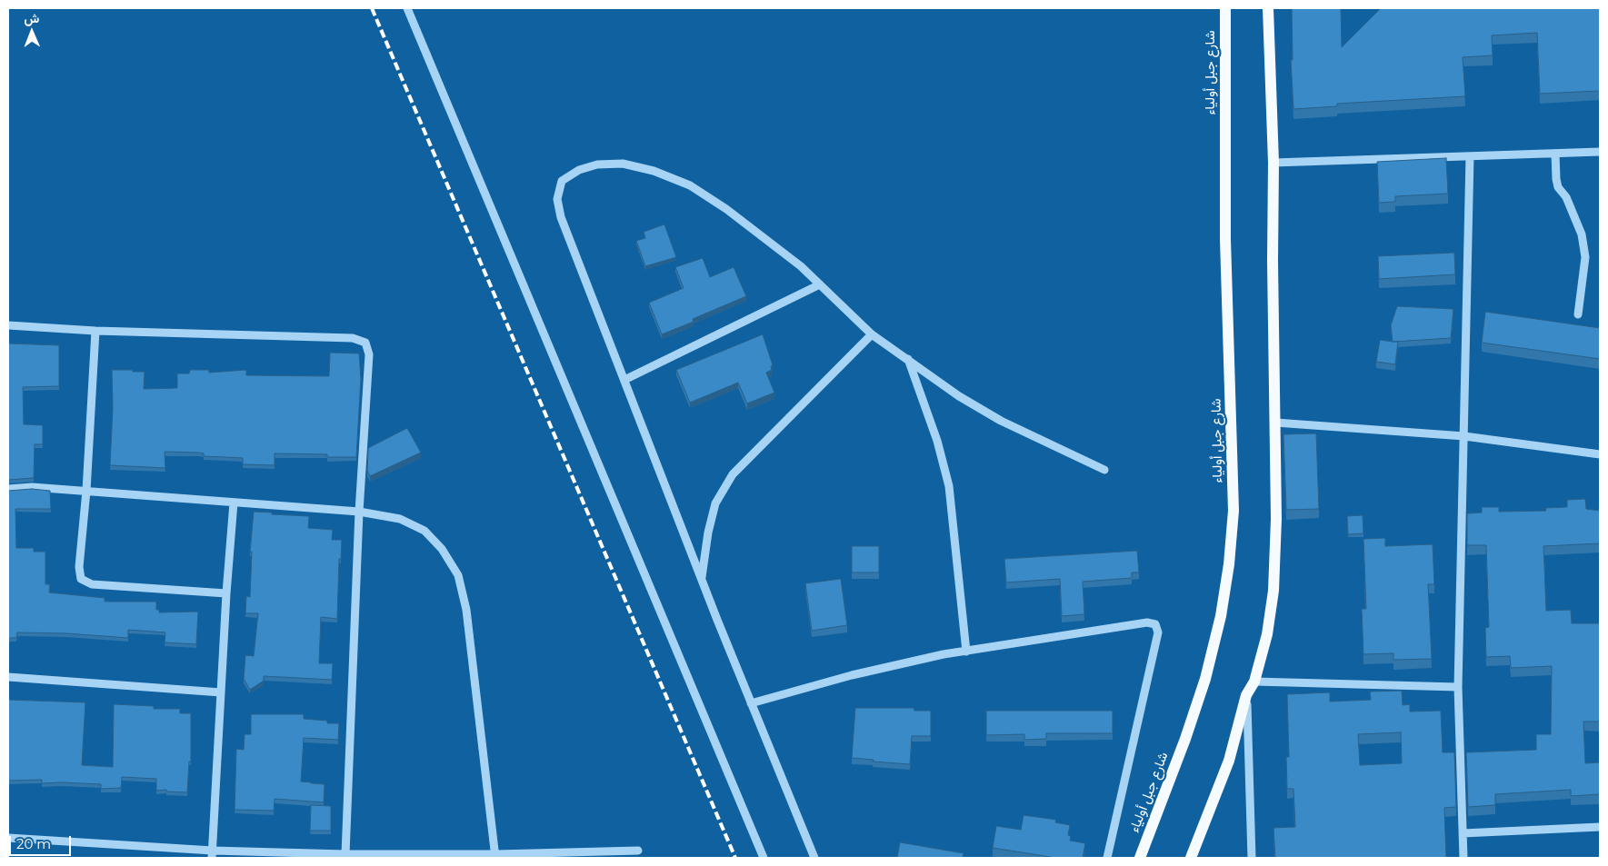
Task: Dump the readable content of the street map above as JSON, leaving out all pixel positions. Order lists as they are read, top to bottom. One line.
{"streets":{"main road":["شارع جبل أولياء"]},"scale_bar":"20 m","north":"top"}
